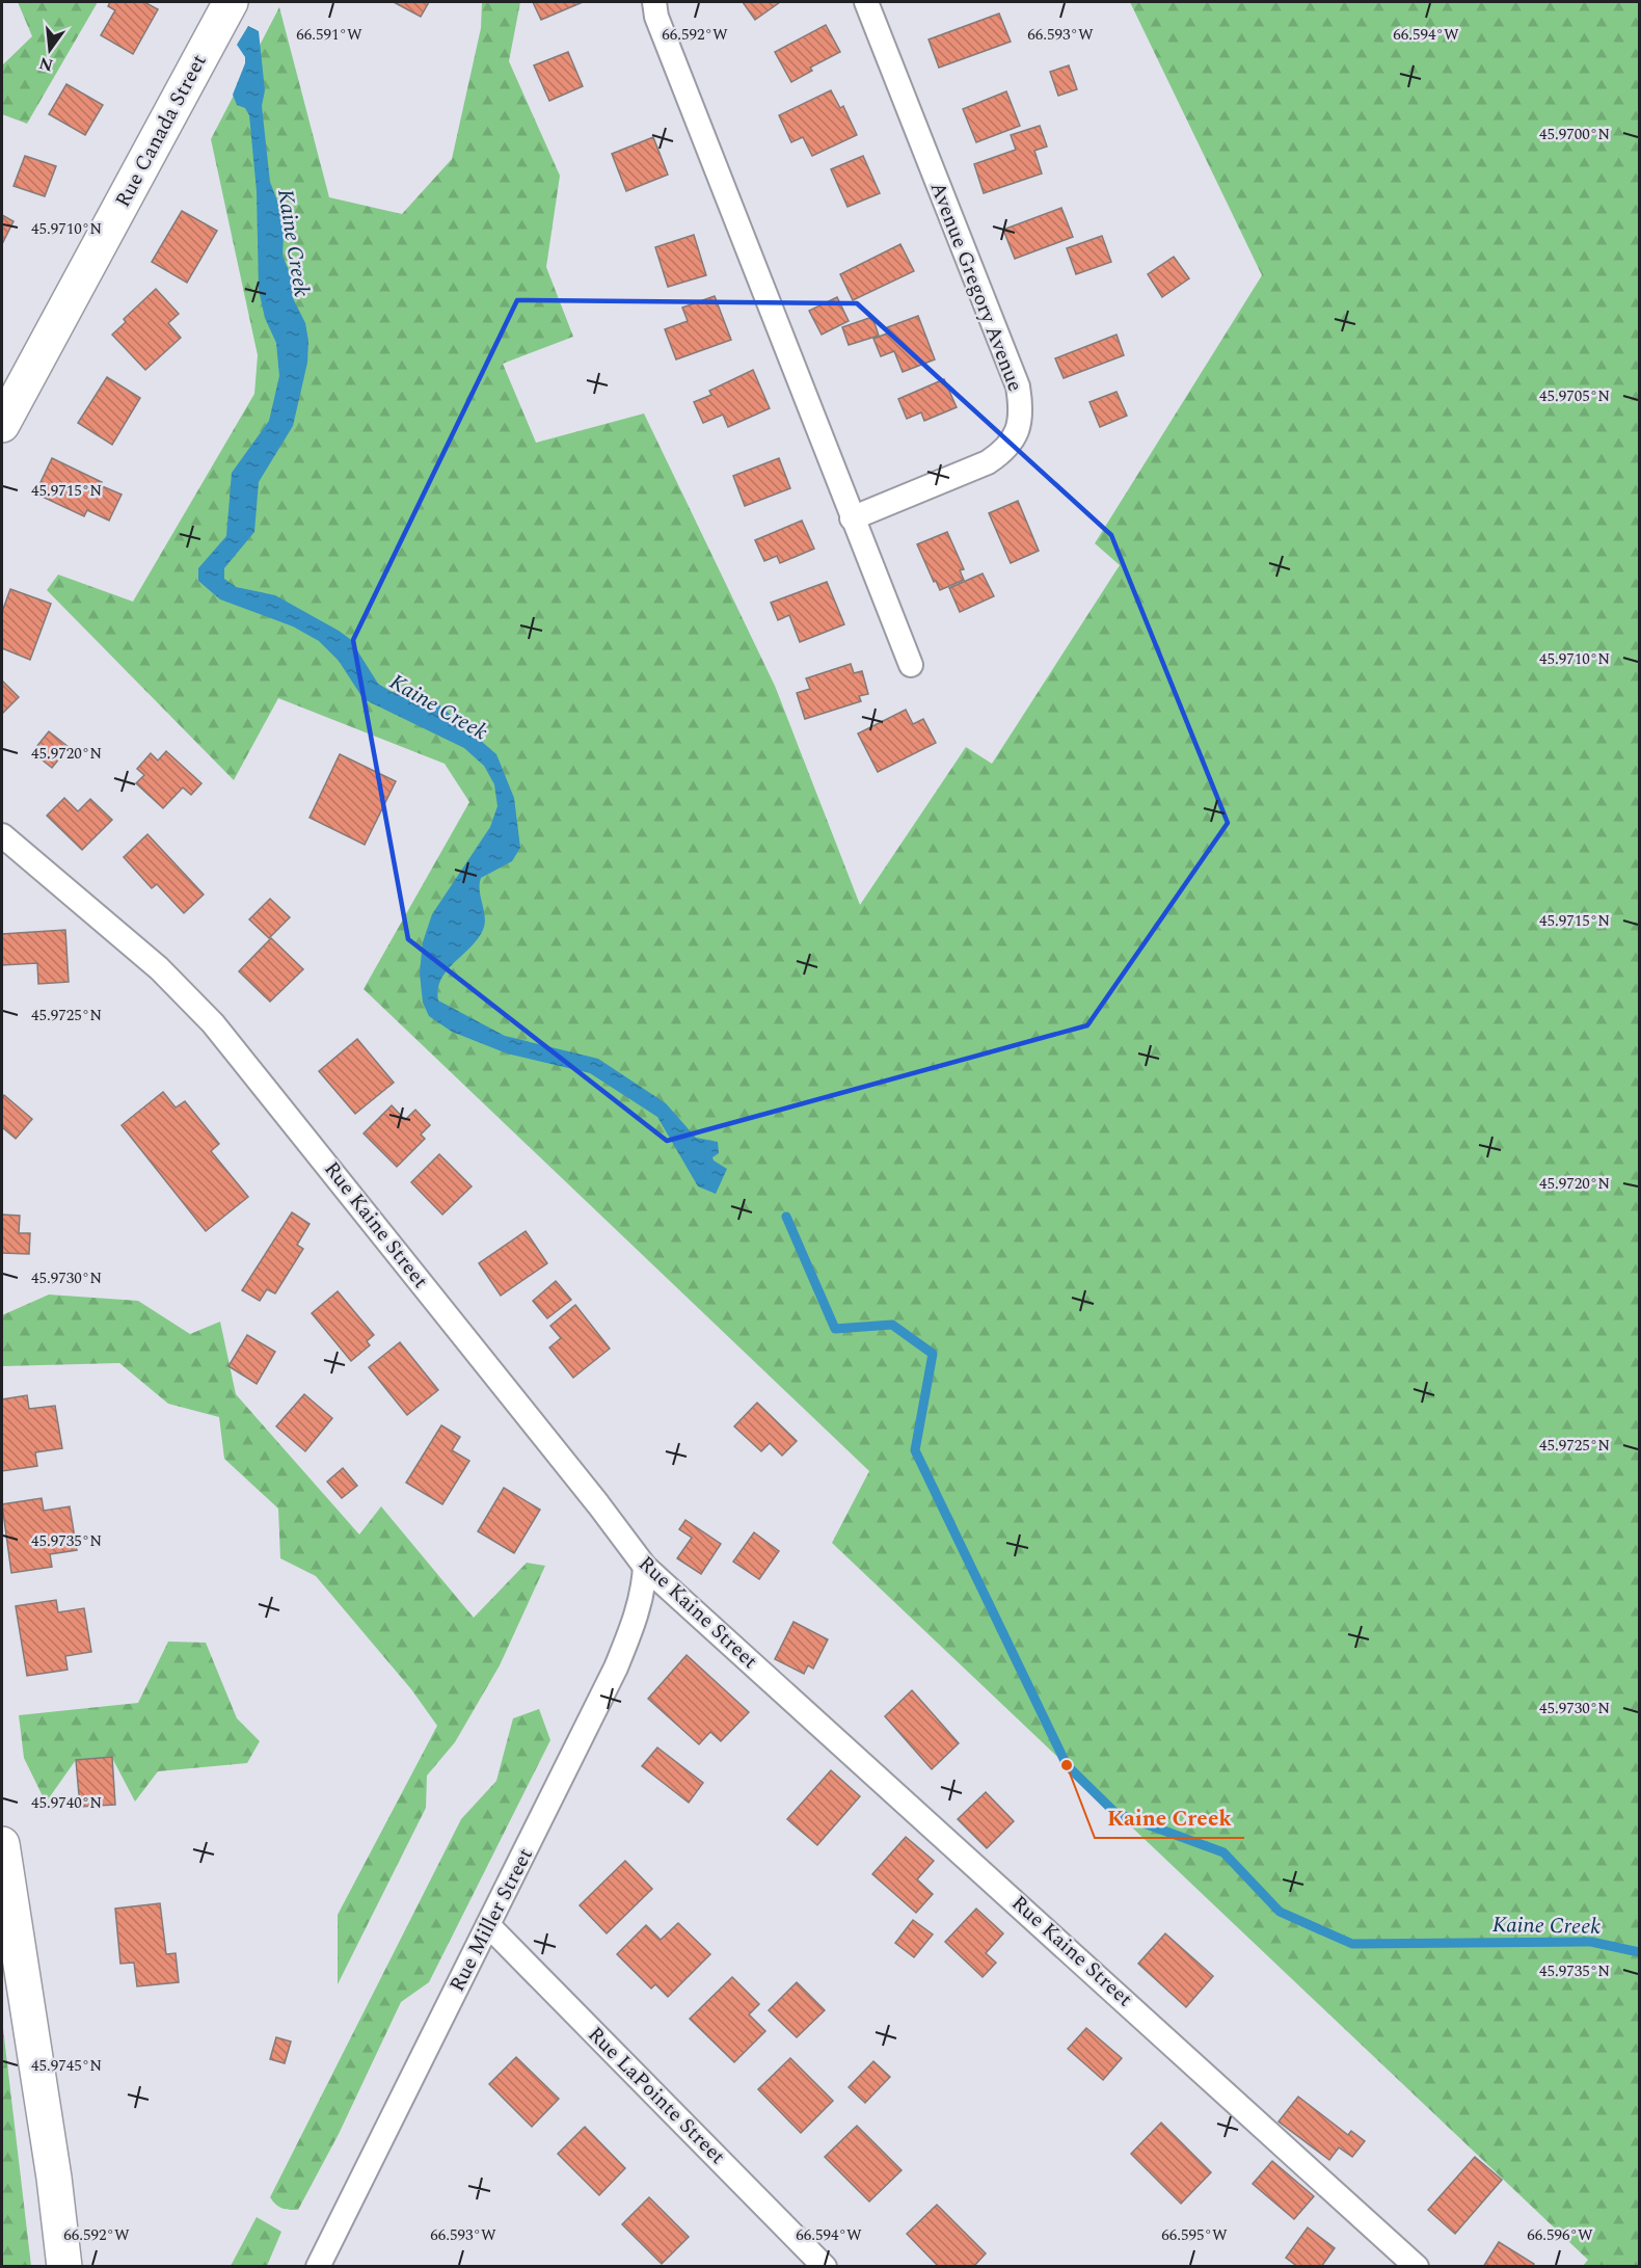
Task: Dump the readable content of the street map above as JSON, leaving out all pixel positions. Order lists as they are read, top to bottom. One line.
{"streets":{"main road":["Rue Canada Street"],"street":["Avenue Gregory Avenue","Rue Kaine Street","Rue Miller Street","Rue LaPointe Street"]},"crossings":[["Rue Kaine Street","Rue Miller Street"],["Rue Miller Street","Rue LaPointe Street"]],"water":["Kaine Creek"],"places":["Kaine Creek"],"north":"bottom","coordinates":["66.591°W","66.594°W","66.592°W","66.593°W","45.9700°N","45.9710°N","45.9705°N","45.9715°N","45.9720°N","45.9725°N","45.9730°N","45.9735°N","45.9740°N","45.9745°N","66.595°W","66.596°W"]}
